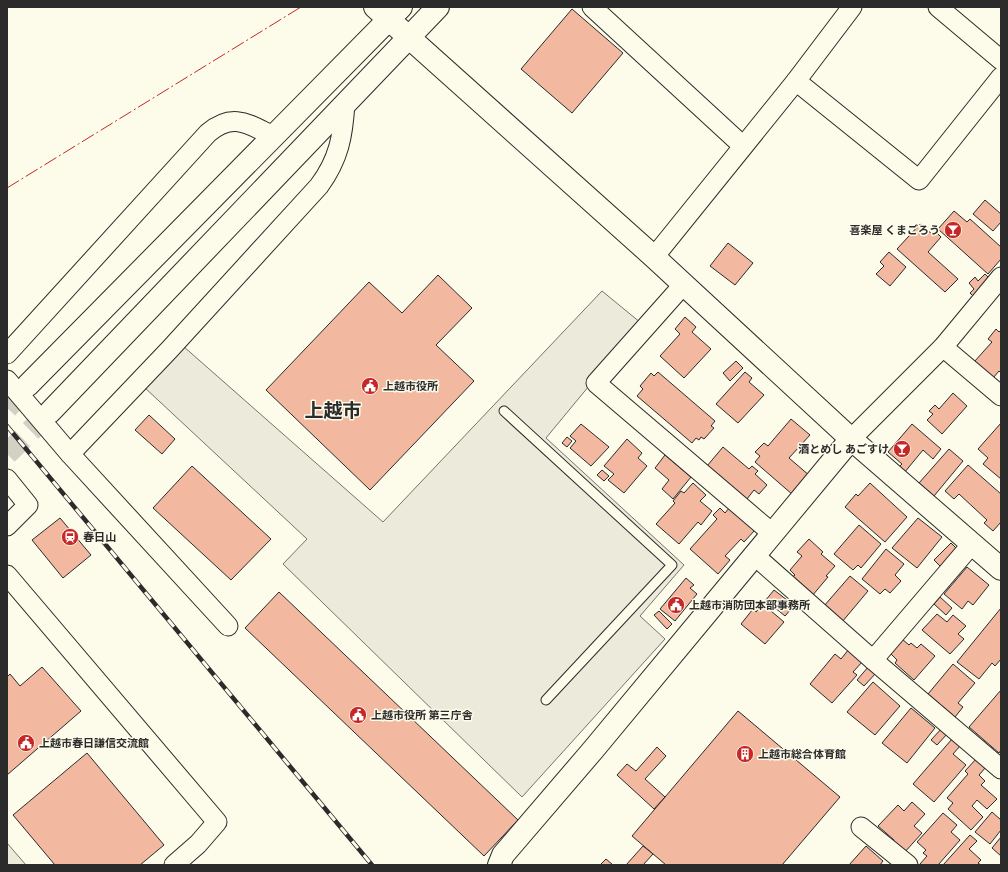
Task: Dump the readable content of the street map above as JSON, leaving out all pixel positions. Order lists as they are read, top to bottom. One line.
{"districts":["上越市"],"places":{"bar":["喜楽屋 くまごろう","酒とめし あごすけ"],"public building":["上越市役所","上越市消防団本部事務所","上越市役所 第三庁舎","上越市春日謙信交流館"],"station":["春日山"],"building":["上越市総合体育館"]}}
